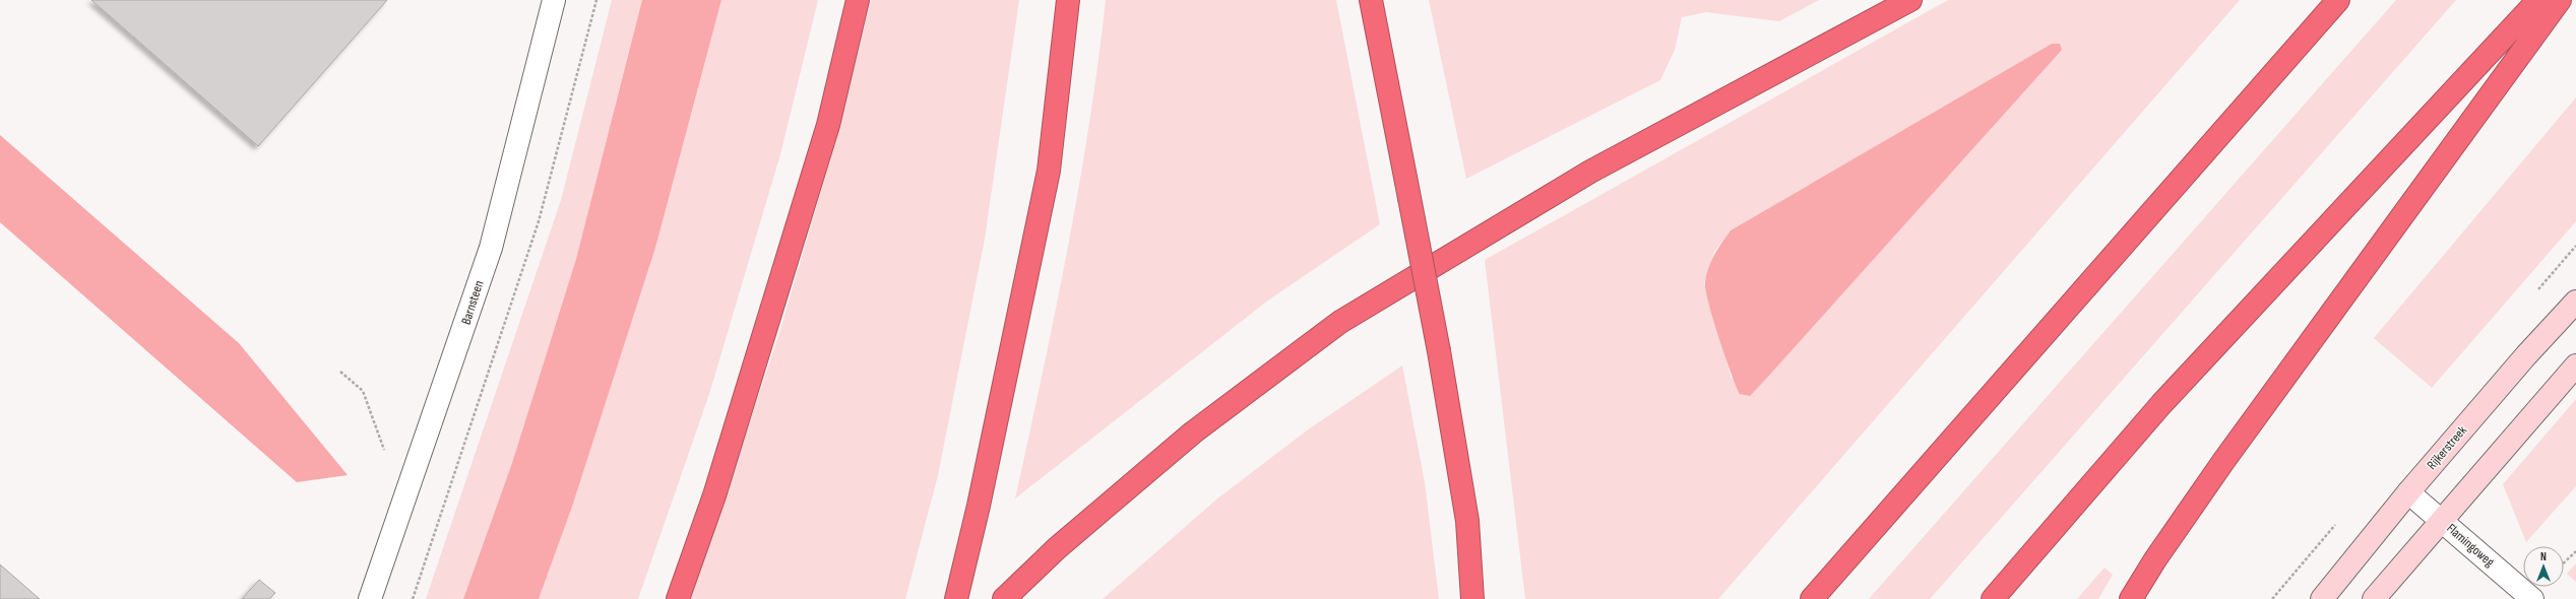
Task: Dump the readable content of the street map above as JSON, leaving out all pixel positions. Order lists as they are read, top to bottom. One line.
{"streets":{"street":["Barnsteen","Rijkerstreek","Flamingoweg"]},"crossings":[["Rijkerstreek","Flamingoweg"]],"north":"top"}
